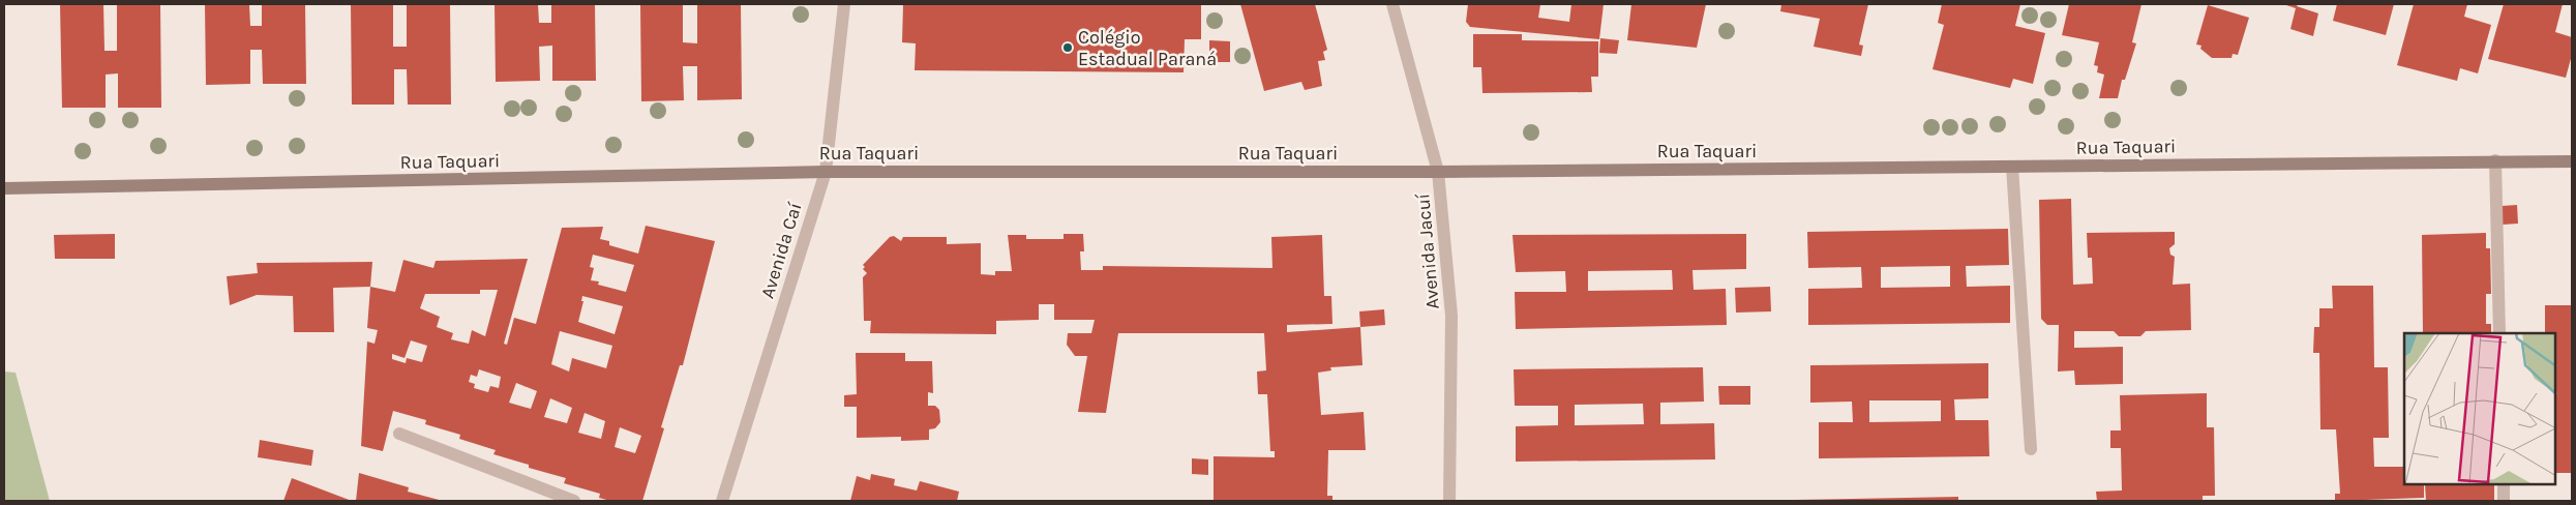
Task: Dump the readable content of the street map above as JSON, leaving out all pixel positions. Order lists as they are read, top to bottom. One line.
{"streets":{"street":["Rua Taquari","Avenida Caí","Avenida Jacuí"]},"crossings":[["Rua Taquari","Avenida Caí"],["Rua Taquari","Avenida Jacuí"]],"places":["Colégio Estadual Paraná"]}
